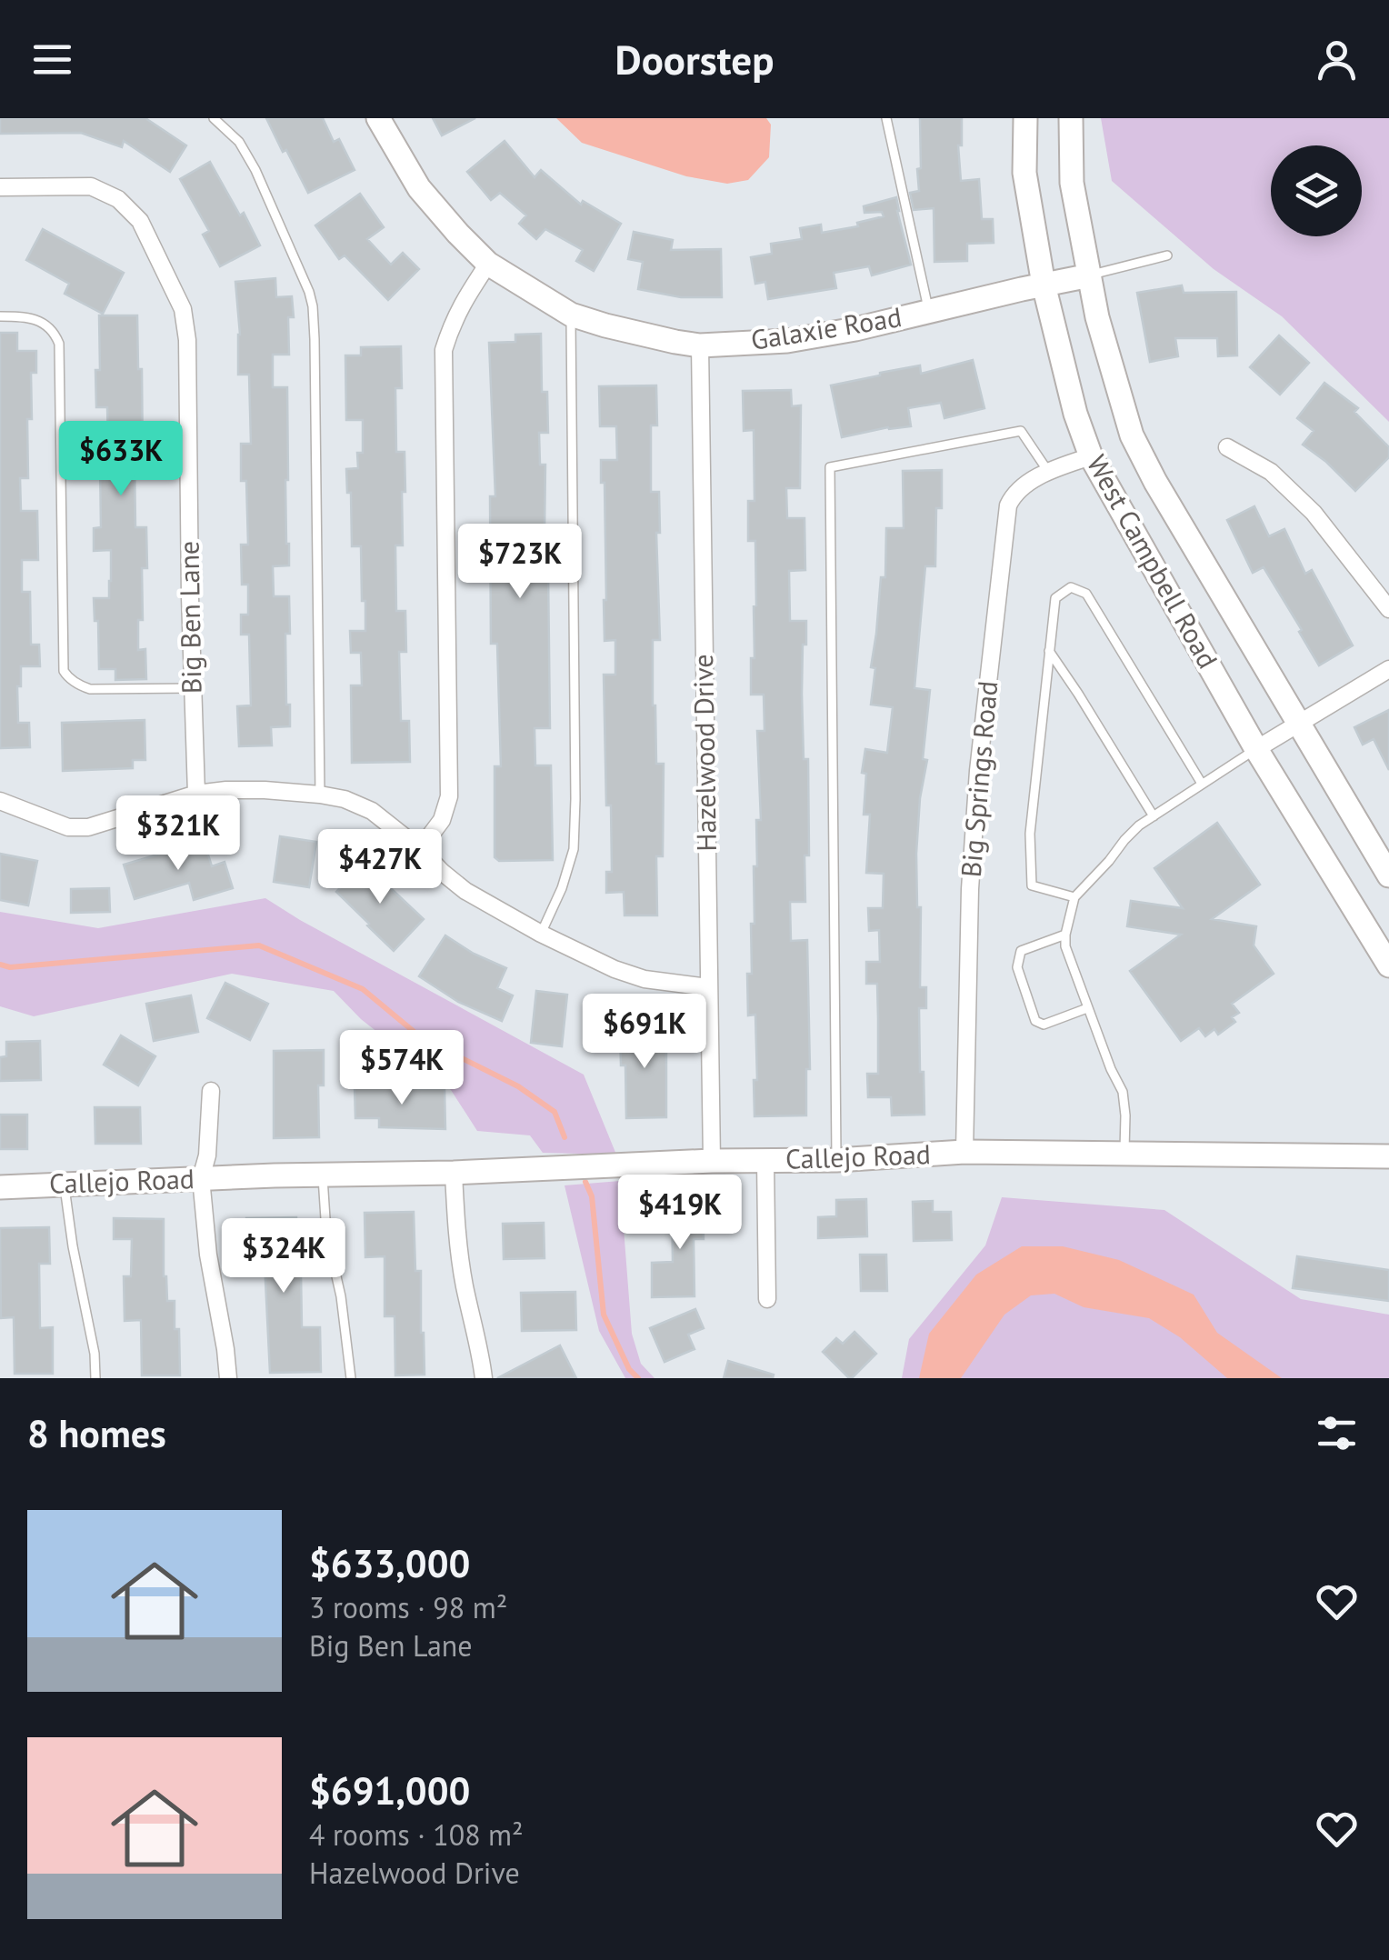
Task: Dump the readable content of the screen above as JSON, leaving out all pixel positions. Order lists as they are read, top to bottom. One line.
{"streets":{"street":["Galaxie Road","West Campbell Road","Big Ben Lane","Hazelwood Drive","Big Springs Road","Callejo Road"]},"crossings":[["Galaxie Road","West Campbell Road"],["Galaxie Road","Hazelwood Drive"],["West Campbell Road","Big Springs Road"],["Hazelwood Drive","Callejo Road"],["Big Springs Road","Callejo Road"]],"page":{"header":"Doorstep","price":["$633K","$723K","$321K","$427K","$691K","$574K","$419K","$324K"],"heading":"8 homes","list":[{"name":"$633,000","note":"3 rooms · 98 m² · Big Ben Lane"},{"name":"$691,000","note":"4 rooms · 108 m² · Hazelwood Drive"}]}}
